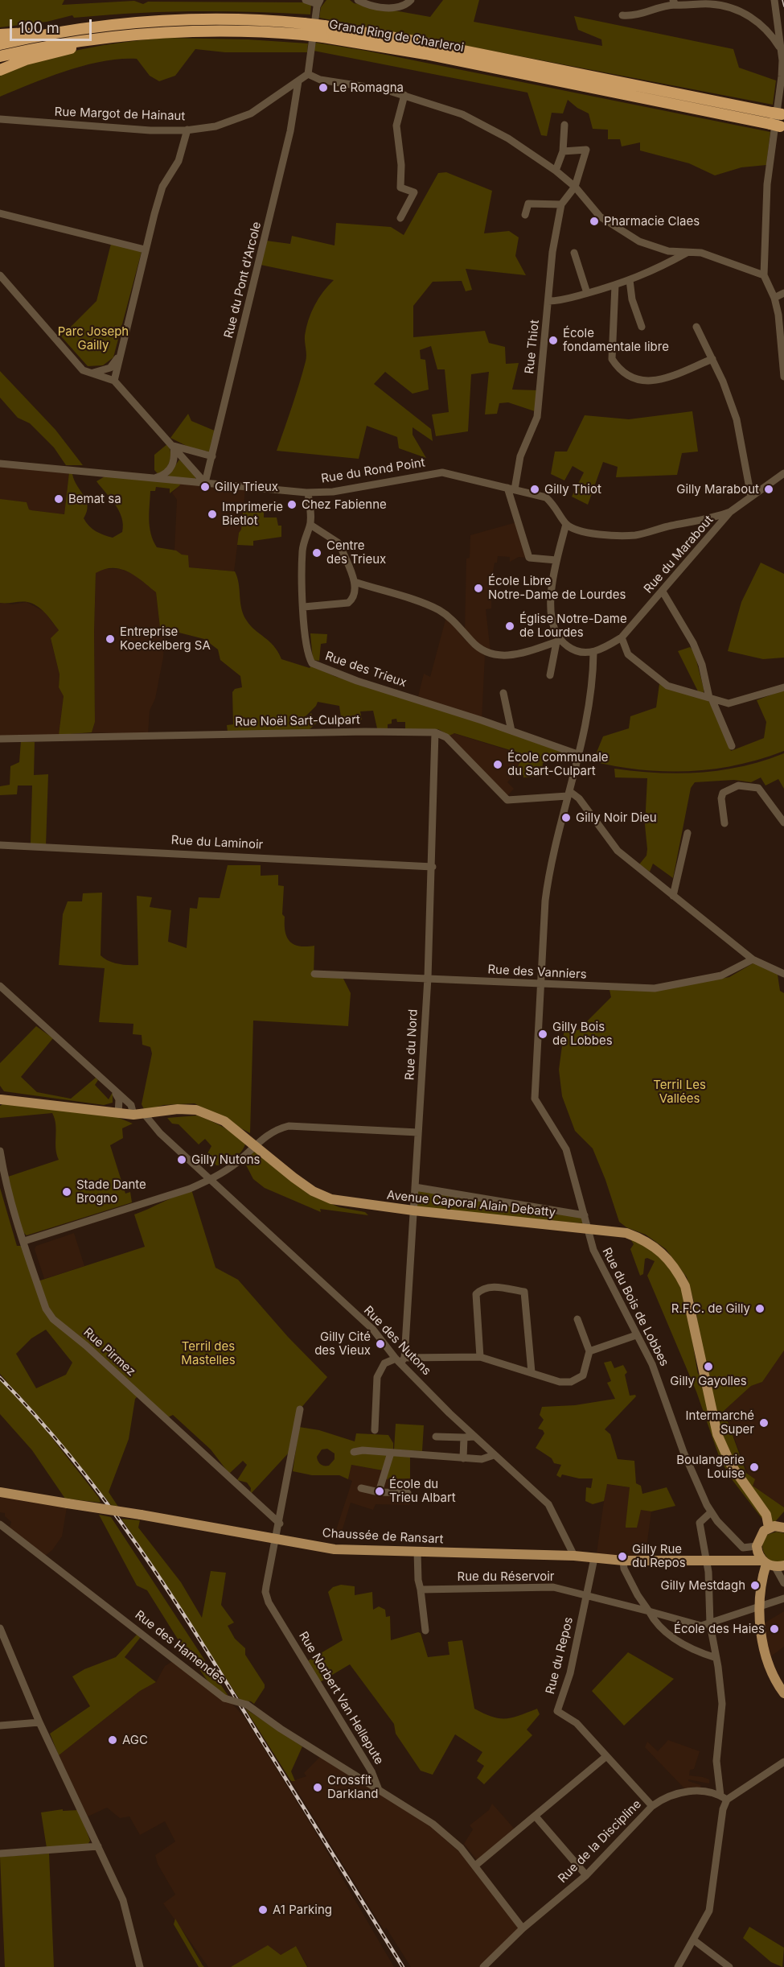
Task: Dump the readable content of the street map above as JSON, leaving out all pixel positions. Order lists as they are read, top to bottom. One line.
{"streets":{"highway":["Grand Ring de Charleroi"],"main road":["Avenue Caporal Alain Debatty","Chaussée de Ransart"],"street":["Rue Margot de Hainaut","Rue du Pont d'Arcole","Rue Thiot","Rue du Rond Point","Rue du Marabout","Rue des Trieux","Rue Noël Sart-Culpart","Rue du Laminoir","Rue des Vanniers","Rue du Nord","Rue du Bois de Lobbes","Rue des Nutons","Rue Pirmez","Rue du Réservoir","Rue des Hamendes","Rue du Repos","Rue Norbert Van Hellepute","Rue de la Discipline"]},"crossings":[["Rue Margot de Hainaut","Rue du Pont d'Arcole"],["Rue du Pont d'Arcole","Rue du Rond Point"],["Rue Thiot","Rue du Rond Point"],["Rue du Rond Point","Rue des Trieux"],["Rue du Marabout","Rue du Bois de Lobbes"],["Rue des Trieux","Rue du Bois de Lobbes"],["Rue Noël Sart-Culpart","Rue du Nord"],["Rue du Laminoir","Rue du Nord"],["Rue des Vanniers","Rue du Nord"],["Rue des Vanniers","Rue du Bois de Lobbes"],["Rue du Nord","Avenue Caporal Alain Debatty"],["Rue du Nord","Rue des Nutons"],["Avenue Caporal Alain Debatty","Rue du Bois de Lobbes"],["Avenue Caporal Alain Debatty","Rue des Nutons"],["Rue du Bois de Lobbes","Chaussée de Ransart"],["Rue des Nutons","Chaussée de Ransart"],["Rue Pirmez","Rue Norbert Van Hellepute"],["Chaussée de Ransart","Rue du Repos"],["Chaussée de Ransart","Rue Norbert Van Hellepute"],["Rue du Réservoir","Rue du Repos"],["Rue des Hamendes","Rue Norbert Van Hellepute"],["Rue du Repos","Rue de la Discipline"]],"parks":["Parc Joseph Gailly","Terril Les Vallées","Terril des Mastelles"],"places":["Le Romagna","Pharmacie Claes","École fondamentale libre","Gilly Trieux","Gilly Thiot","Gilly Marabout","Bemat sa","Chez Fabienne","Imprimerie Bietlot","Centre des Trieux","École Libre Notre-Dame de Lourdes","Église Notre-Dame de Lourdes","Entreprise Koeckelberg SA","École communale du Sart-Culpart","Gilly Noir Dieu","Gilly Bois de Lobbes","Gilly Nutons","Stade Dante Brogno","R.F.C. de Gilly","Gilly Cité des Vieux","Gilly Gayolles","Intermarché Super","Boulangerie Louise","École du Trieu Albart","Gilly Rue du Repos","Gilly Mestdagh","École des Haies","AGC","Crossfit Darkland","A1 Parking"],"scale_bar":"100 m"}
